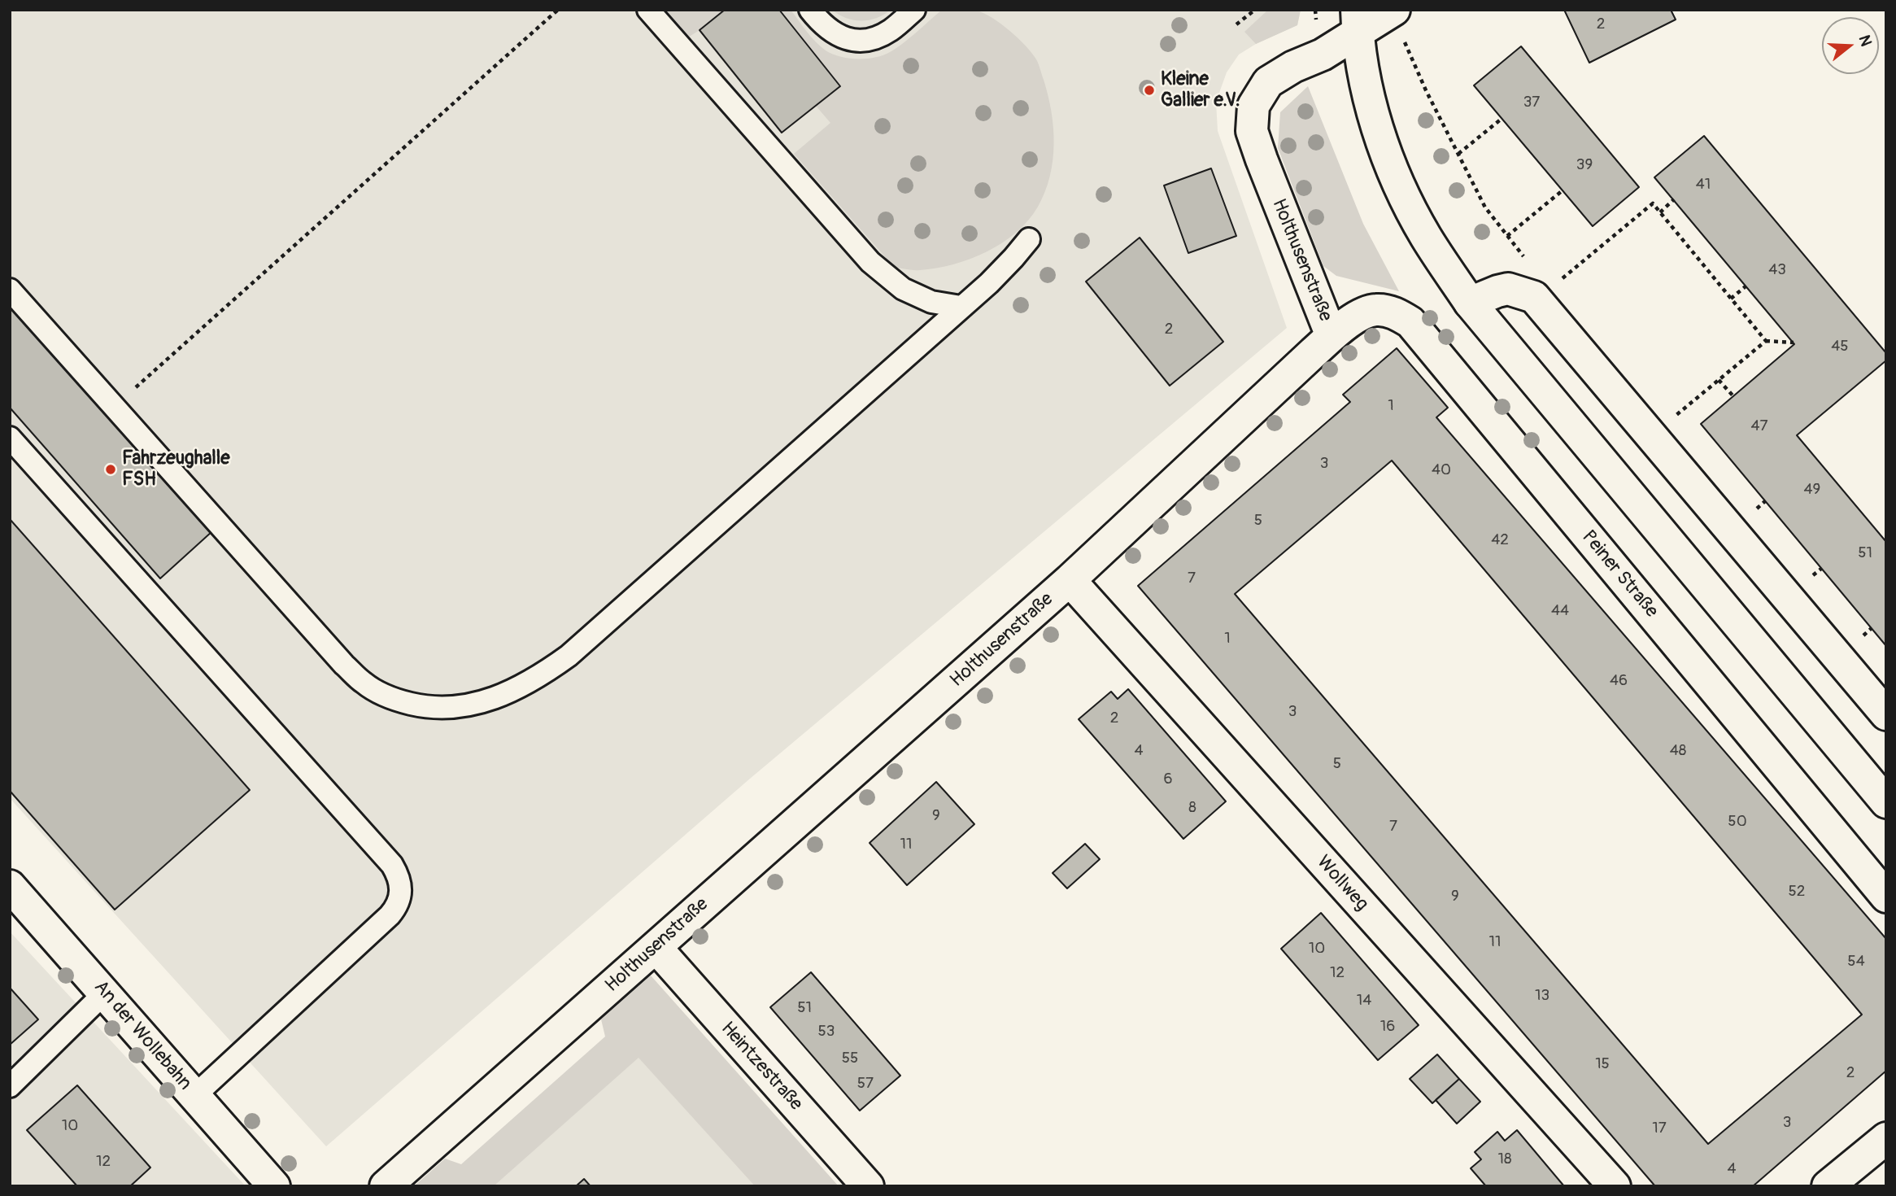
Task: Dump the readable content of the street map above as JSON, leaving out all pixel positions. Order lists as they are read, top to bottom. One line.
{"streets":{"street":["Holthusenstraße","Peiner Straße","Wollweg","An der Wollebahn","Heintzestraße"]},"crossings":[["Holthusenstraße","Peiner Straße"],["Holthusenstraße","Wollweg"],["Holthusenstraße","Heintzestraße"]],"places":["Kleine Gallier e.V.","Fahrzeughalle FSH"],"house_numbers":["2","37","39","41","43","2","45","1","47","3","40","49","5","42","51","7","44","1","46","3","2","4","48","5","6","8","9","50","7","11","52","9","11","10","54","12","13","14","51","16","53","55","15","2","57","3","10","17","18","12","4"],"north":"right"}
